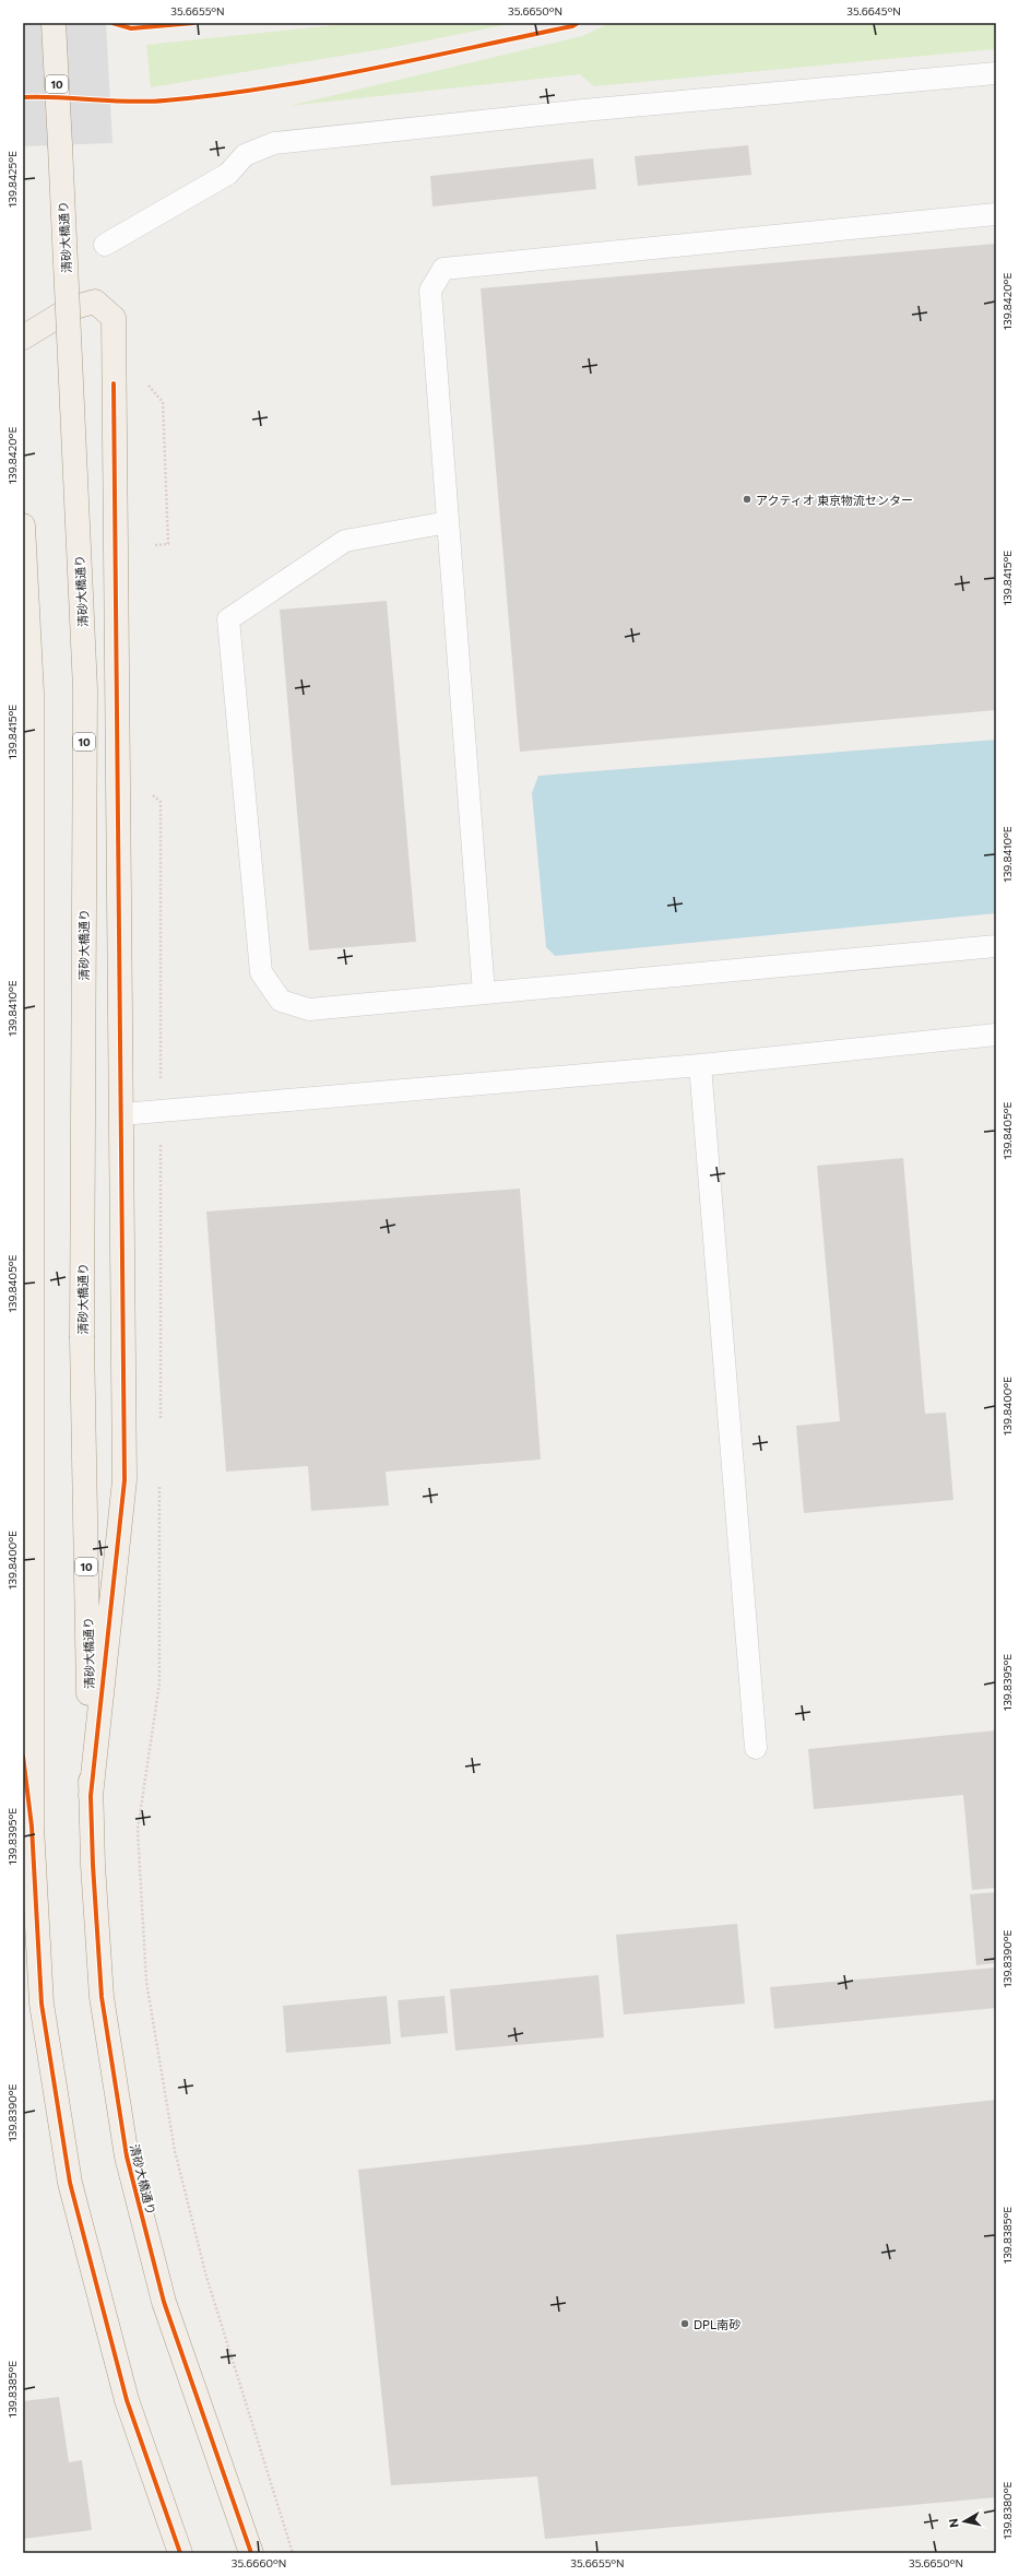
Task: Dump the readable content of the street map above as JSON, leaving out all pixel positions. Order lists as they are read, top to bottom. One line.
{"streets":{"main road":["10","清砂大橋通り"]},"places":["アクティオ 東京物流センター","DPL南砂"],"north":"left","coordinates":["35.6655°N","35.6650°N","35.6645°N","139.8425°E","139.8420°E","139.8415°E","139.8410°E","139.8405°E","139.8400°E","139.8395°E","139.8390°E","139.8385°E","139.8380°E","35.6660°N"]}
